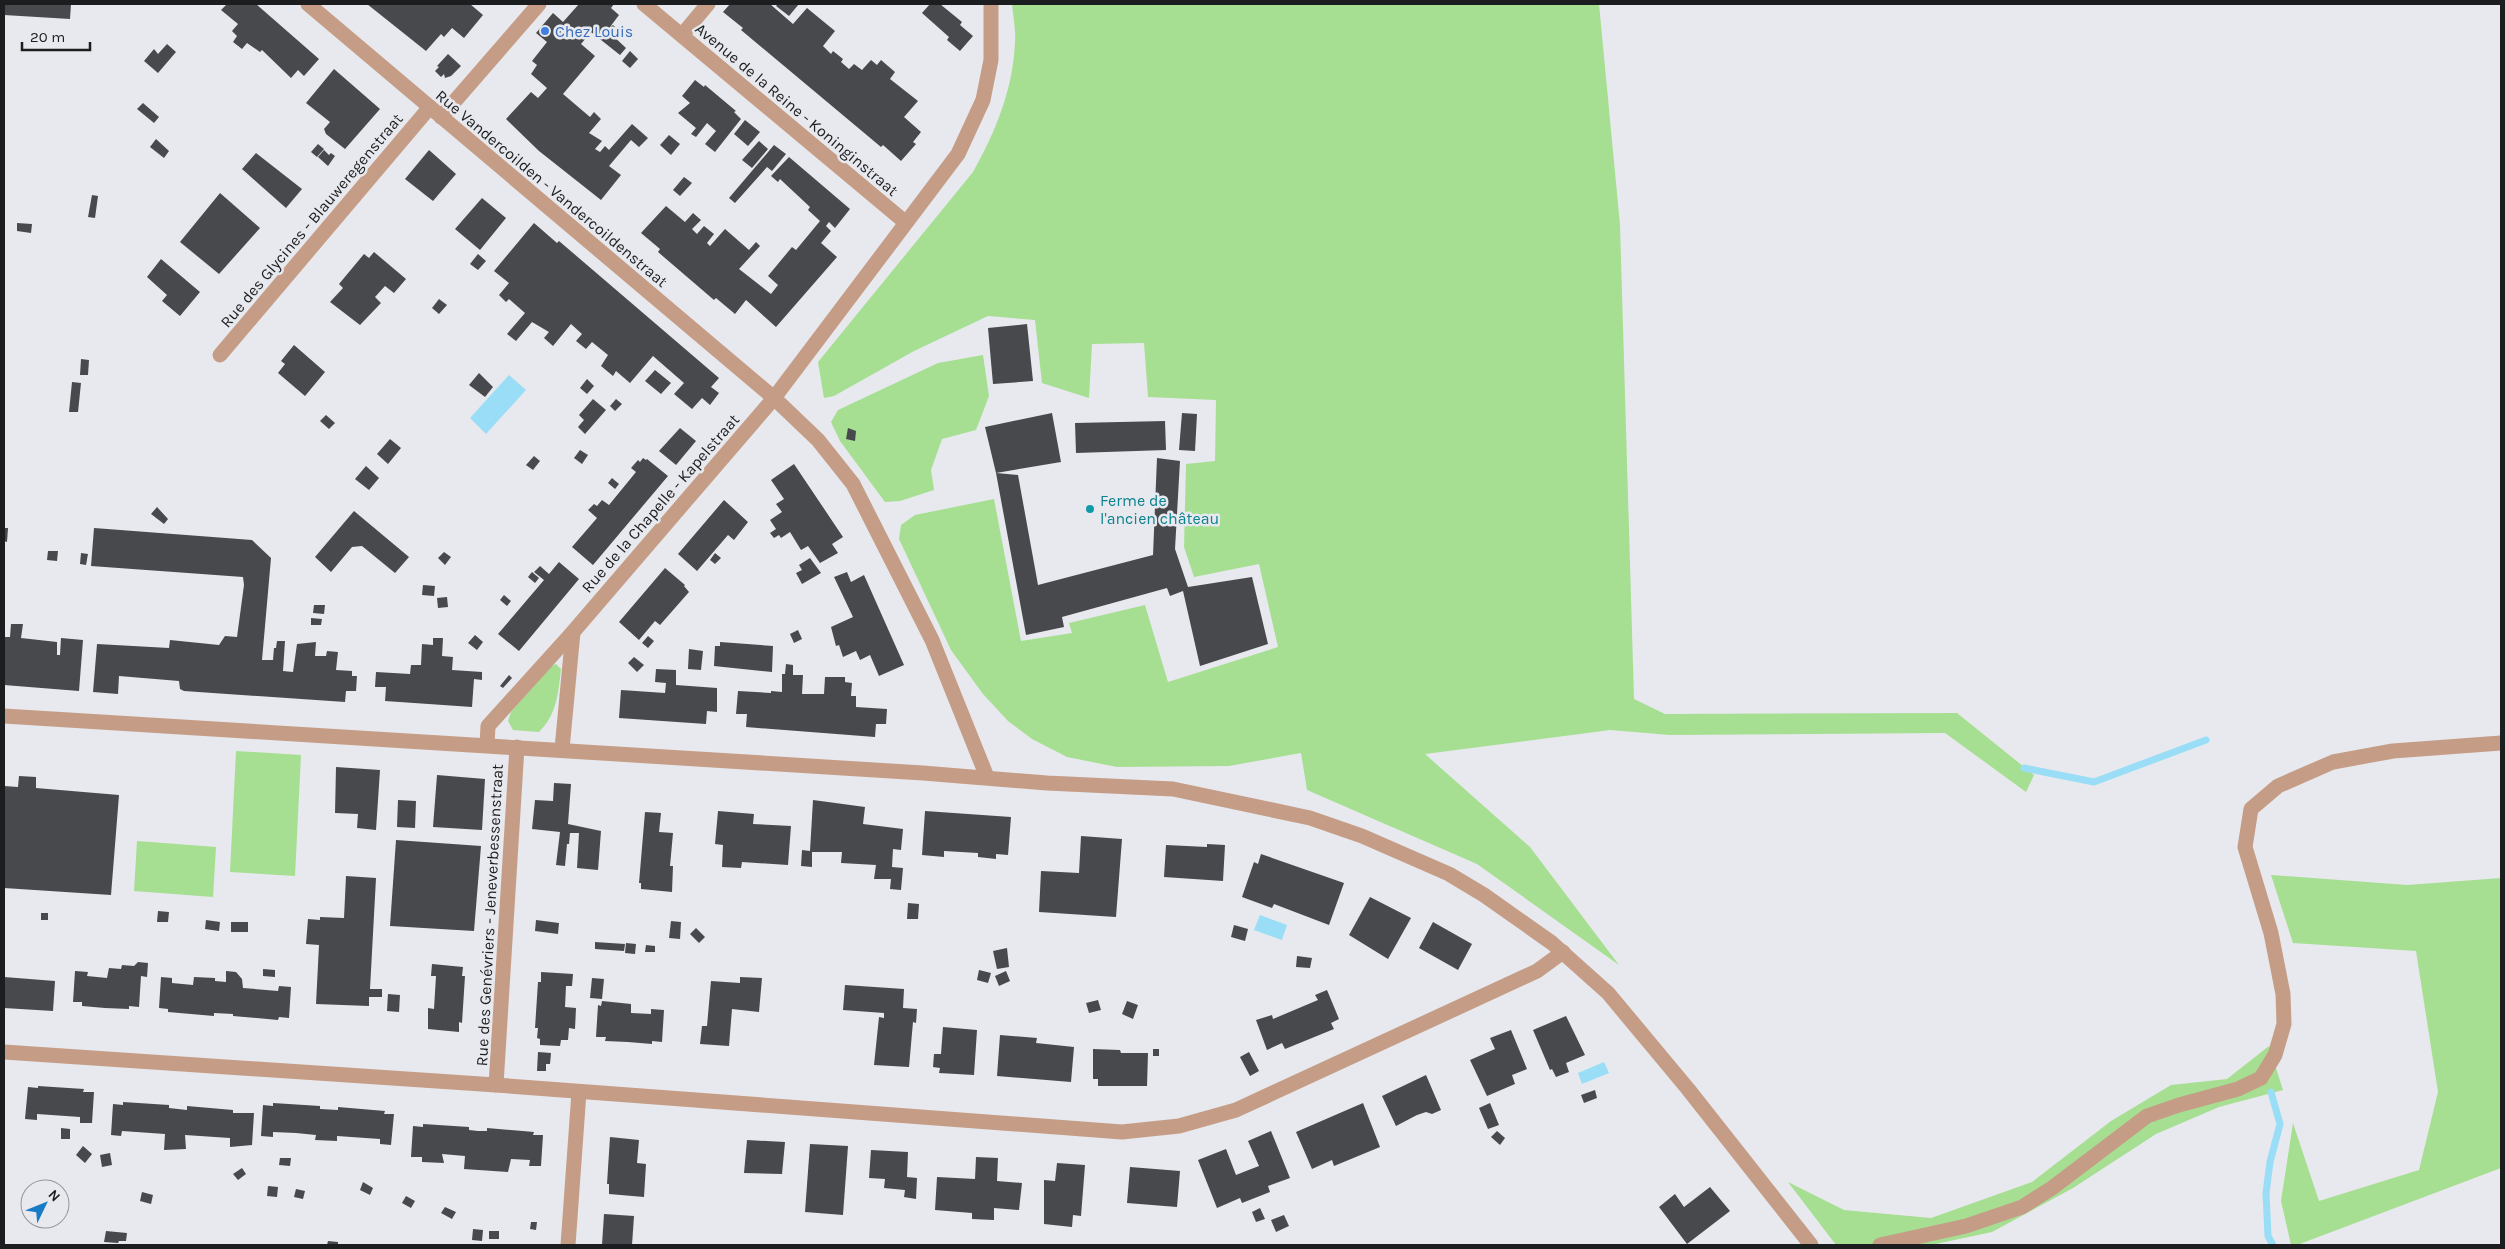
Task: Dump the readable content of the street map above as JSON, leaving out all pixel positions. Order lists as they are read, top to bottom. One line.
{"streets":{"street":["Avenue de la Reine - Koninginstraat","Rue Vandercoilden - Vandercoildenstraat","Rue des Glycines - Blauweregenstraat","Rue de la Chapelle - Kapelstraat","Rue des Genévriers - Jeneverbessenstraat"]},"crossings":[["Avenue de la Reine - Koninginstraat","Rue de la Chapelle - Kapelstraat"],["Rue Vandercoilden - Vandercoildenstraat","Rue des Glycines - Blauweregenstraat"],["Rue Vandercoilden - Vandercoildenstraat","Rue de la Chapelle - Kapelstraat"]],"places":["Chez Louis","Ferme de l'ancien château"],"scale_bar":"20 m","north":"top right"}
